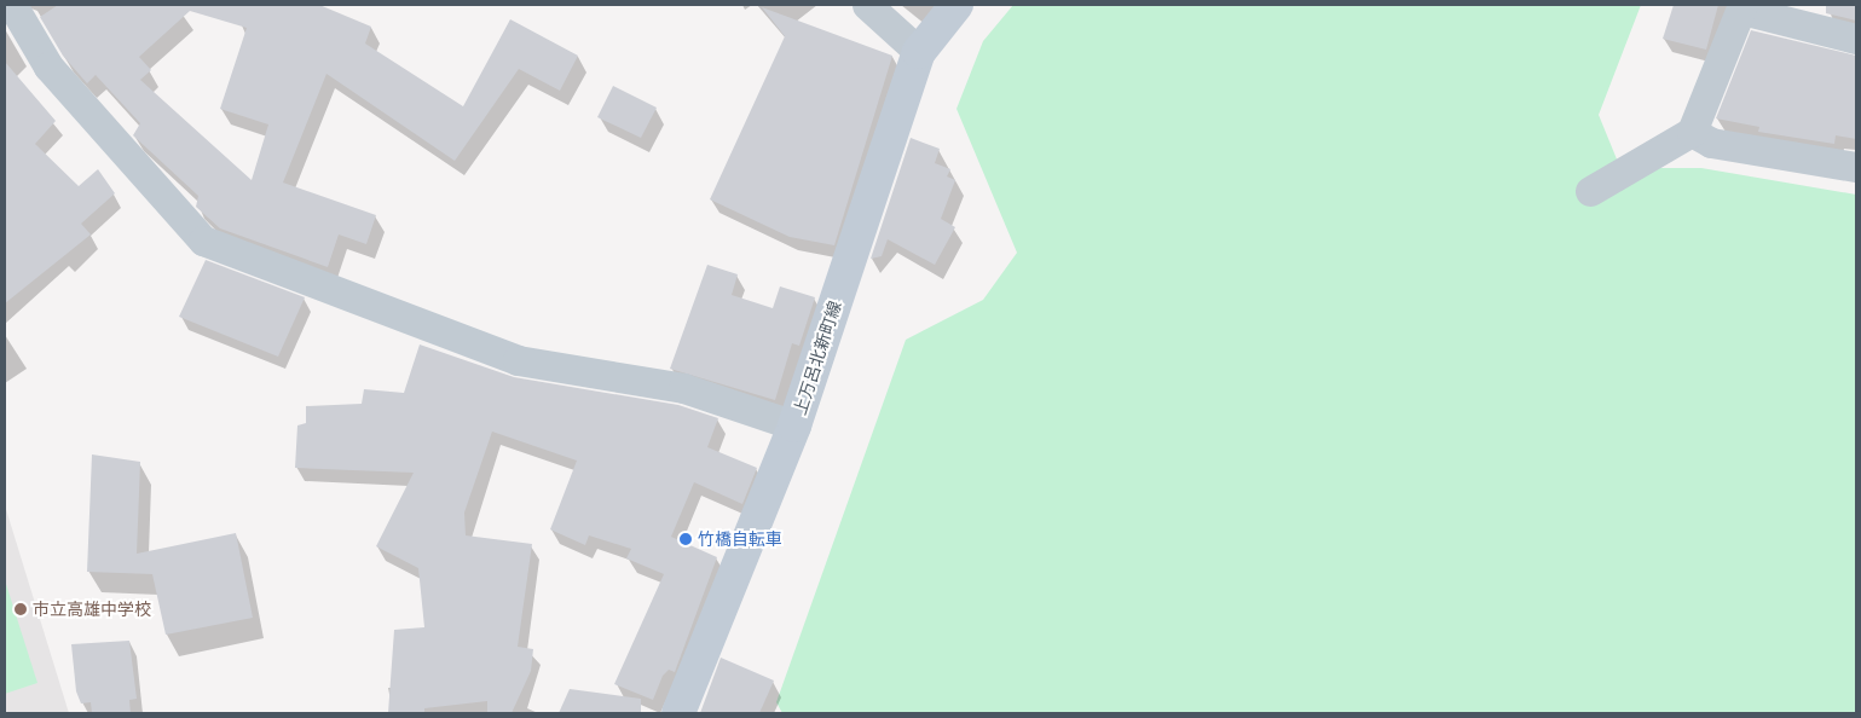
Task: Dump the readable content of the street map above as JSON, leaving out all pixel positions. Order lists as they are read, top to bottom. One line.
{"streets":{"main road":["上万呂北新町線"]},"places":["竹橋自転車","市立高雄中学校"]}
